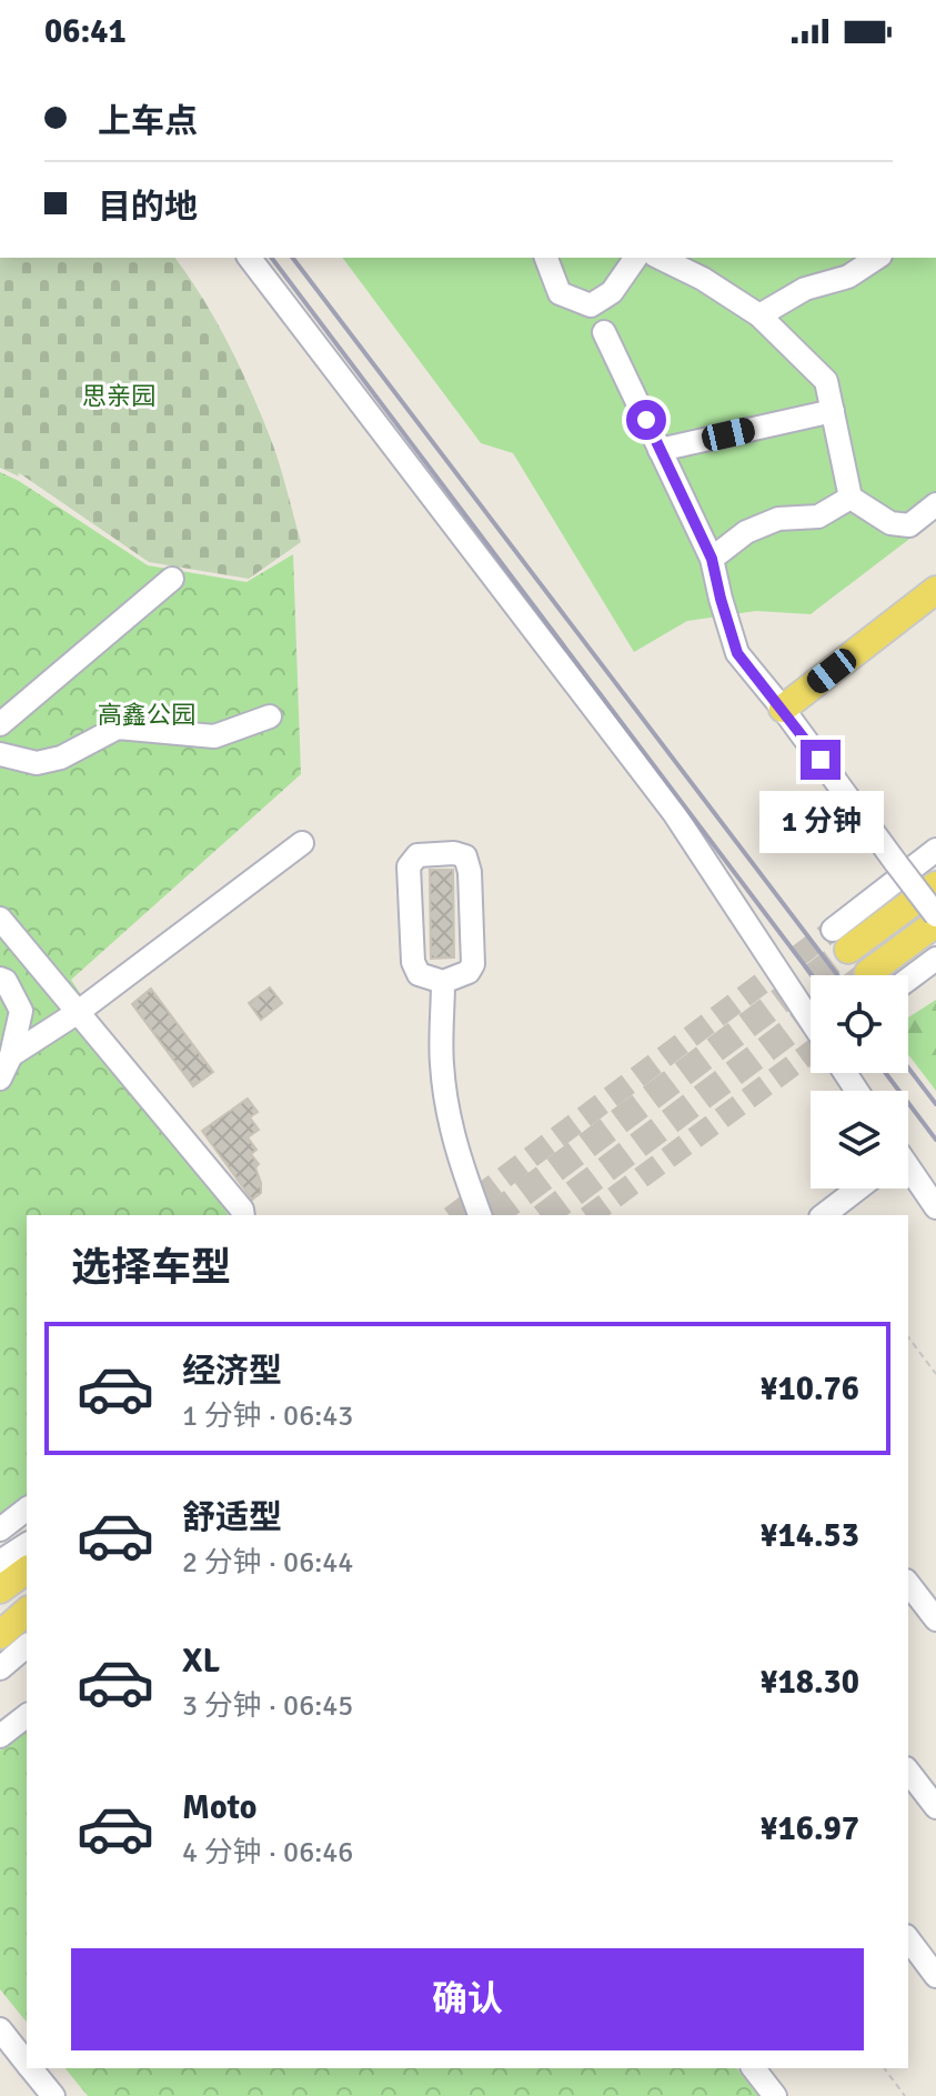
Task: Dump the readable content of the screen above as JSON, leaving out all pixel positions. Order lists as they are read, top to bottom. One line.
{"parks":["思亲园","高鑫公园"],"page":{"status":"06:41","banner":["上车点","目的地"],"bubble":"1 分钟","heading":"选择车型","list":[{"name":"经济型","note":"1 分钟 · 06:43","value":"¥10.76"},{"name":"舒适型","note":"2 分钟 · 06:44","value":"¥14.53"},{"name":"XL","note":"3 分钟 · 06:45","value":"¥18.30"},{"name":"Moto","note":"4 分钟 · 06:46","value":"¥16.97"}],"buttons":"确认"}}
